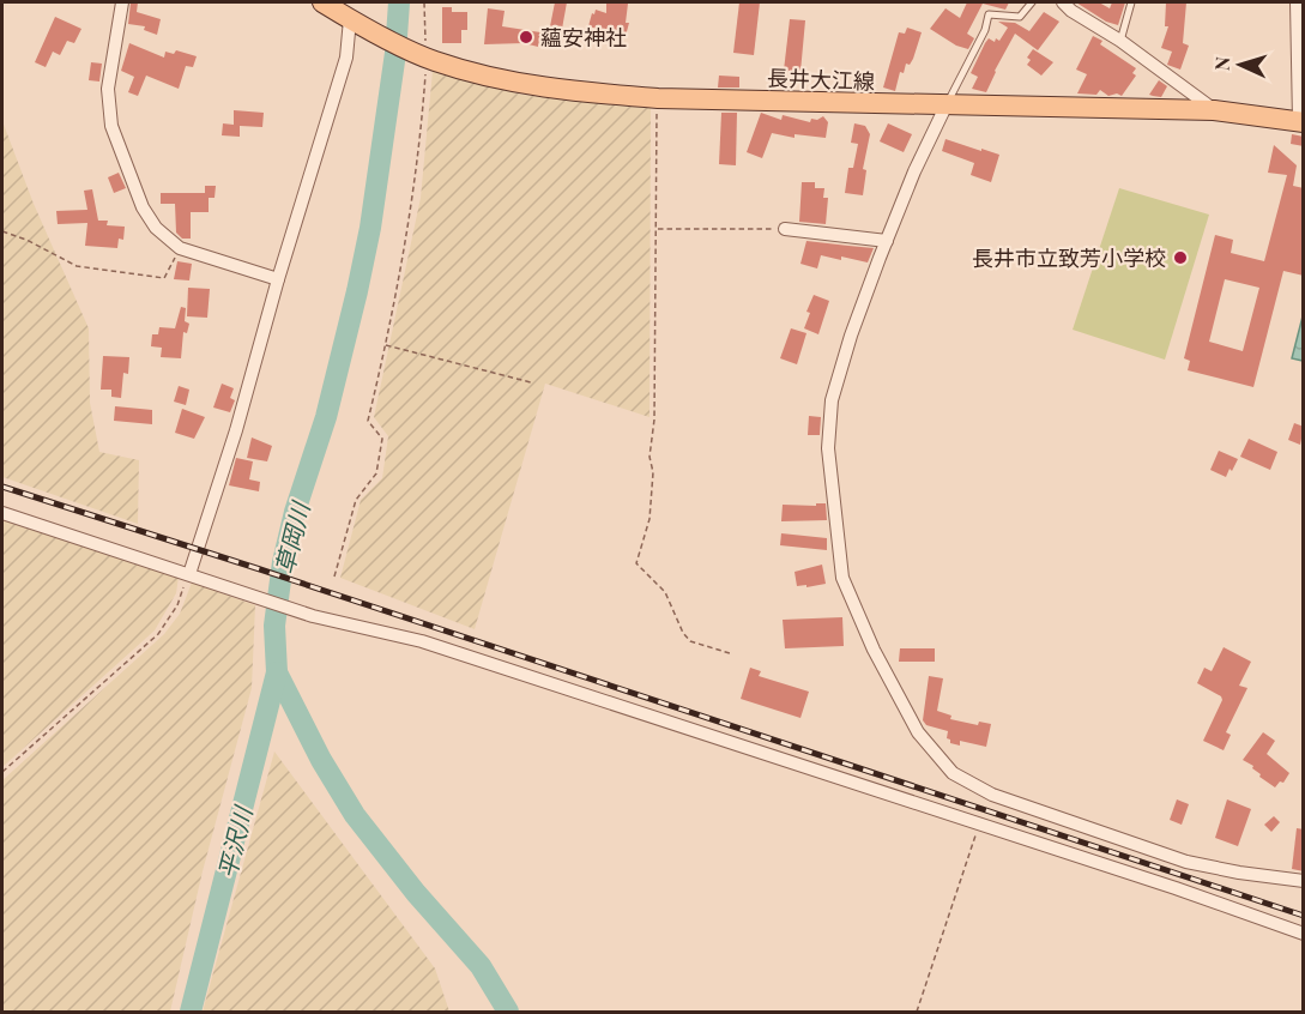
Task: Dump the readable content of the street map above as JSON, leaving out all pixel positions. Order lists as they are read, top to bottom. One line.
{"streets":{"main road":["長井大江線"]},"water":["草岡川","平沢川"],"places":["蘊安神社","長井市立致芳小学校"],"north":"left"}
